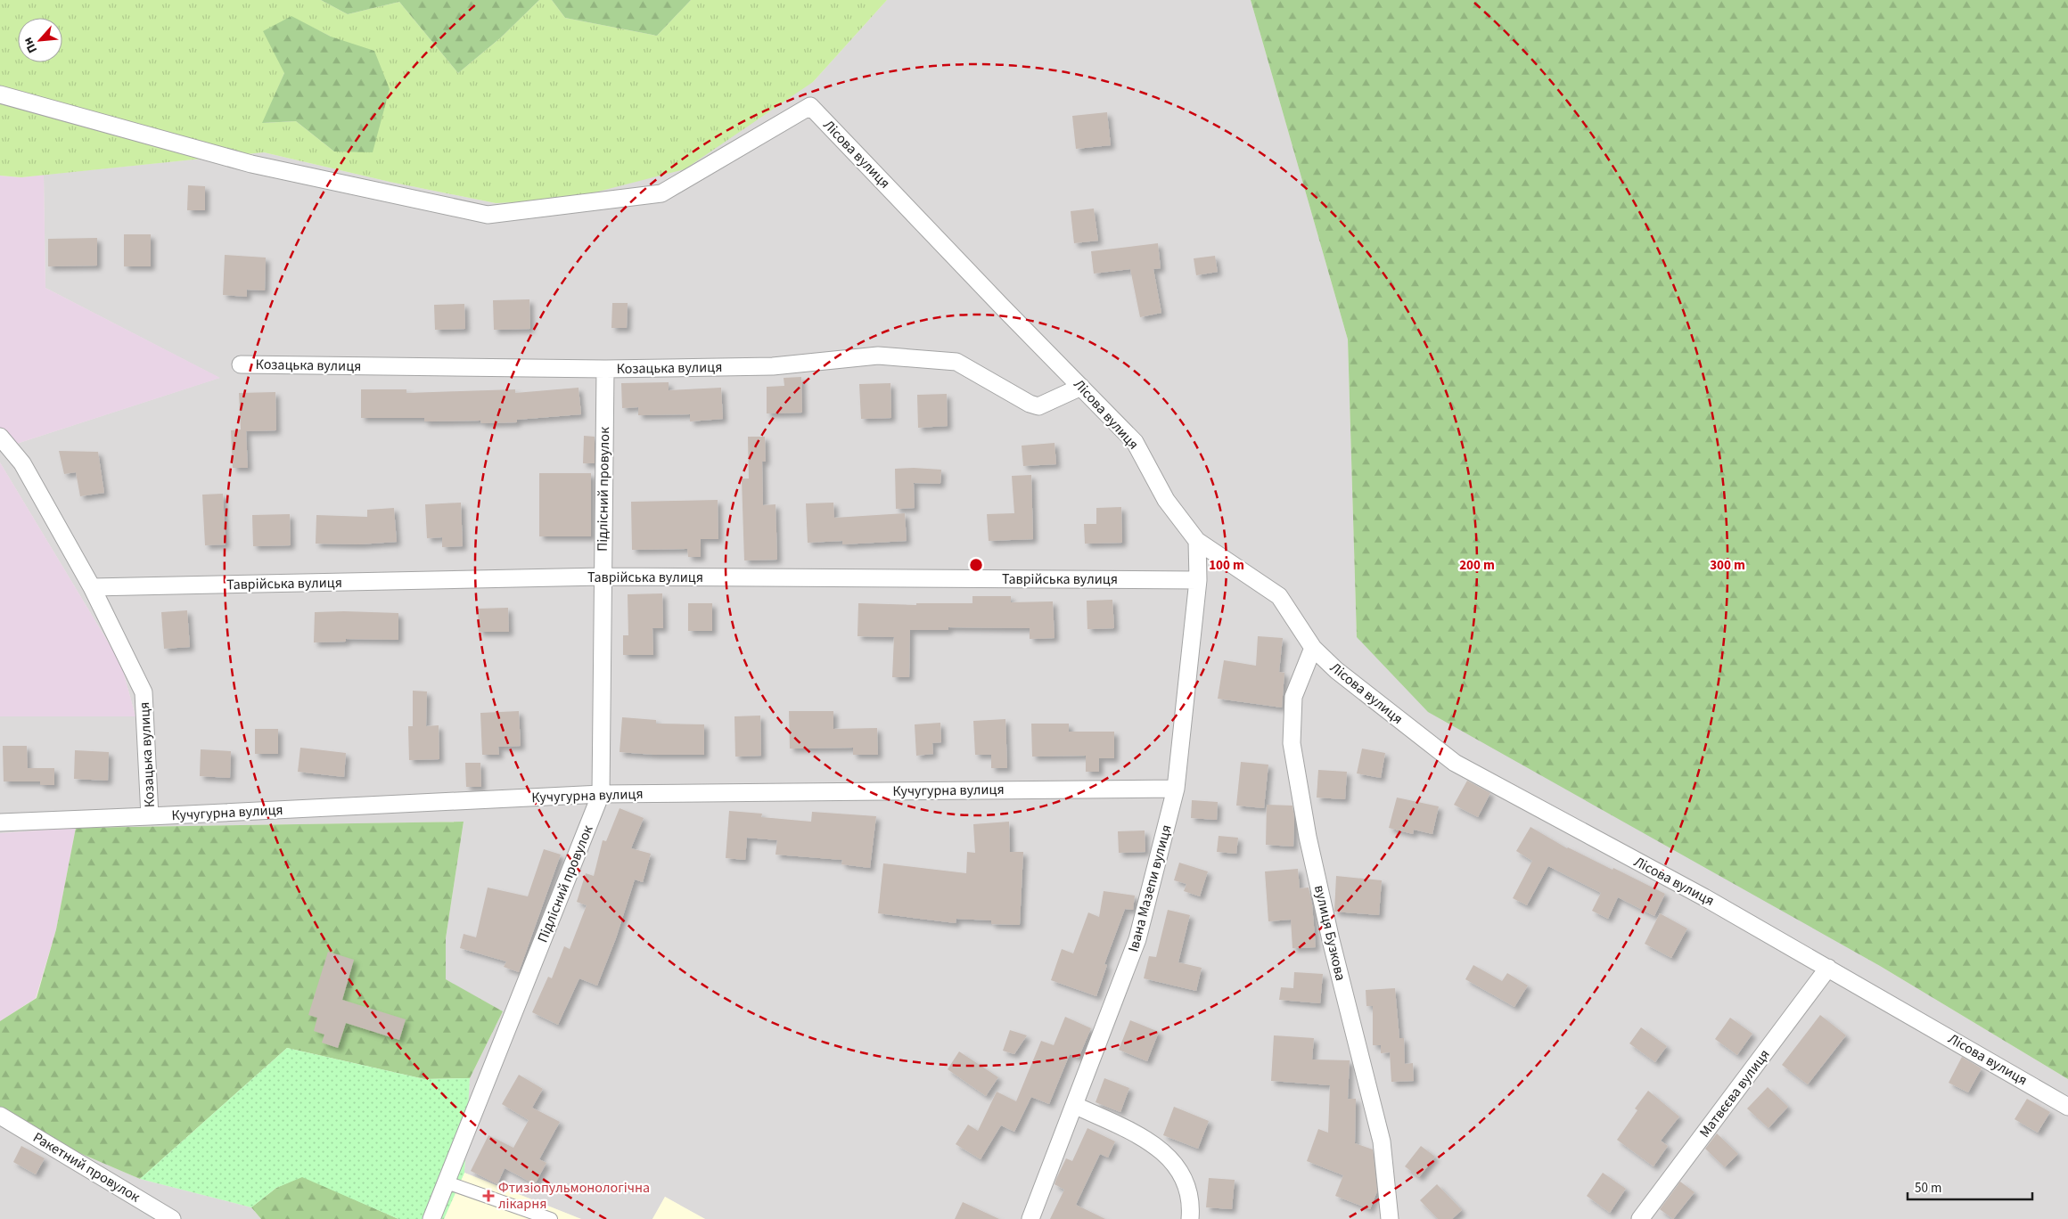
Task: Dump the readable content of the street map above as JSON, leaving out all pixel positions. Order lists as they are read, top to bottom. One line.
{"streets":{"street":["Лісова вулиця","Козацька вулиця","Підлісний провулок","Таврійська вулиця","Кучугурна вулиця","Івана Мазепи вулиця","вулиця Бузкова","Матвєєва вулиця","Ракетний провулок"]},"crossings":[["Лісова вулиця","Козацька вулиця"],["Лісова вулиця","Івана Мазепи вулиця"],["Лісова вулиця","вулиця Бузкова"],["Лісова вулиця","Матвєєва вулиця"],["Козацька вулиця","Підлісний провулок"],["Козацька вулиця","Таврійська вулиця"],["Козацька вулиця","Кучугурна вулиця"],["Підлісний провулок","Таврійська вулиця"],["Підлісний провулок","Кучугурна вулиця"],["Таврійська вулиця","Івана Мазепи вулиця"],["Кучугурна вулиця","Івана Мазепи вулиця"]],"places":{"health":["Фтизіопульмонологічна лікарня"]},"scale_bar":"50 m","north":"bottom left","rings":["100 m","200 m","300 m"]}
